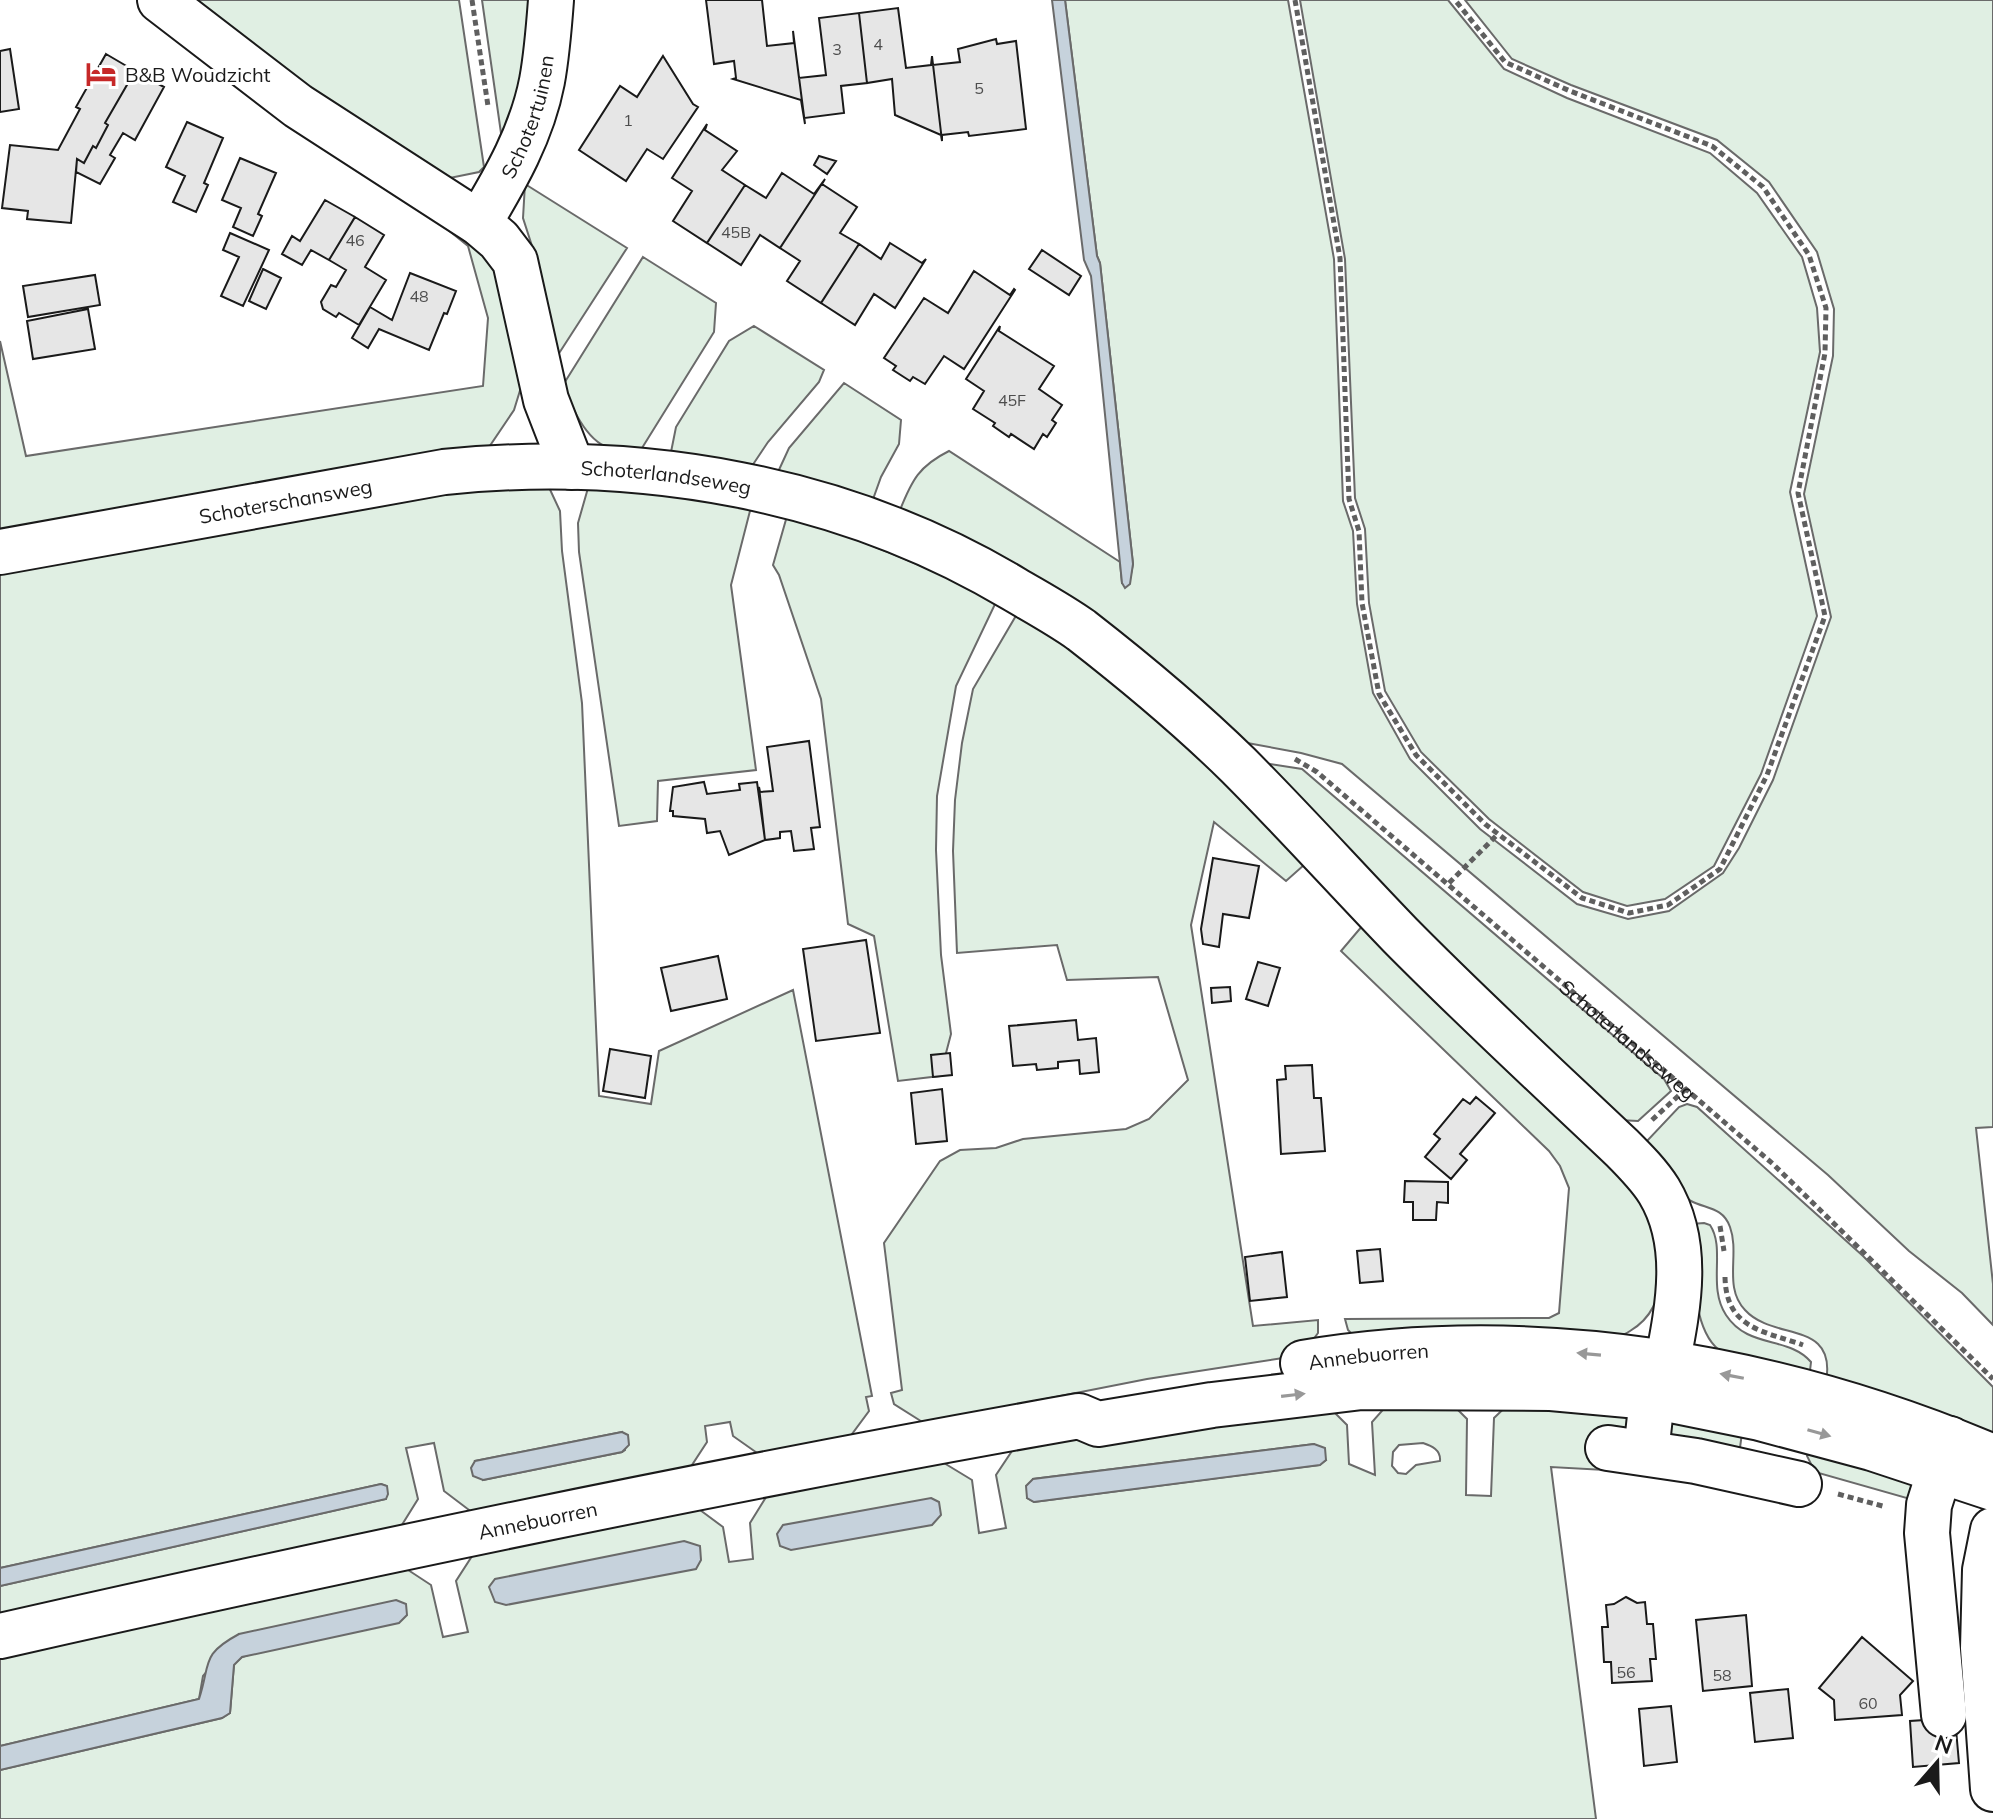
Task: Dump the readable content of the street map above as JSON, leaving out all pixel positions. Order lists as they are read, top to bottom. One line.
{"streets":{"street":["Schotertuinen","Schoterlandseweg","Schoterschansweg","Annebuorren"]},"crossings":[["Schotertuinen","Schoterlandseweg"],["Schoterlandseweg","Schoterschansweg"],["Schoterlandseweg","Annebuorren"]],"places":{"hotel":["B&B Woudzicht"]},"house_numbers":["4","3","5","1","45B","46","48","45F","56","58","60"],"north":"top"}
